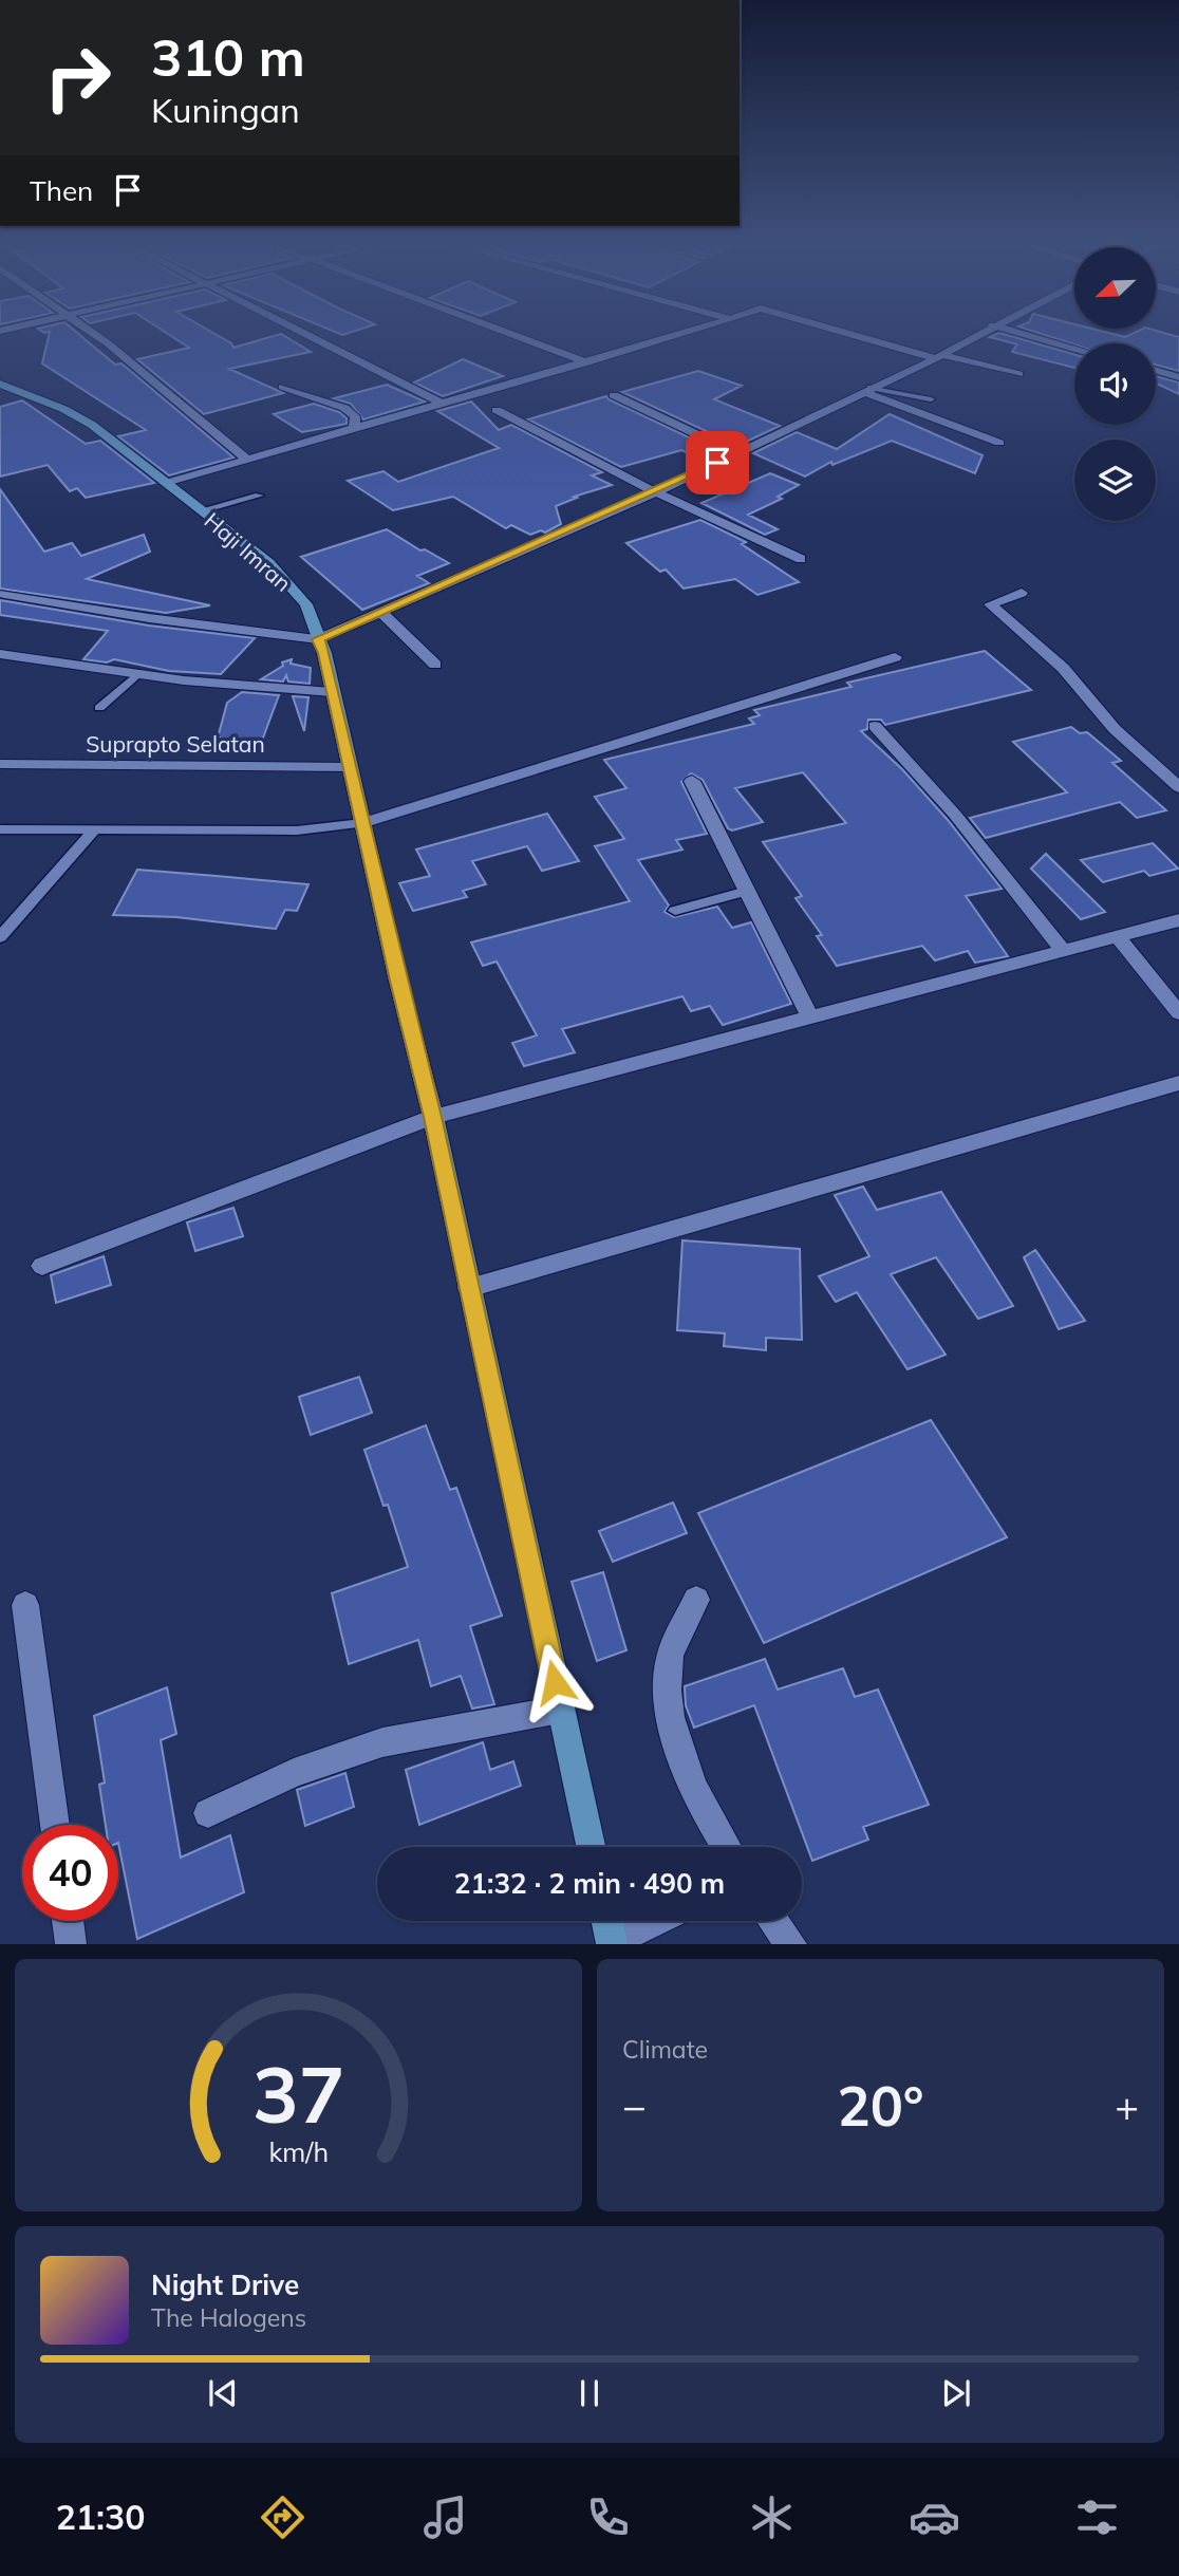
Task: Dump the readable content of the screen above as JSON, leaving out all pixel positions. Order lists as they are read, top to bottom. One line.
{"streets":{"street":["Haji Imran","Suprapto Selatan"]},"crossings":[["Haji Imran","Suprapto Selatan"]],"north":"bottom left","page":{"turn":["310 m","Kuningan"],"then":"Then","limit":"40","trip":"21:32 · 2 min · 490 m","tile":"Climate","heat":["−","20°","+"],"song":["Night Drive","The Halogens"],"tabs":"21:30","gauge":["37","km/h"]}}
